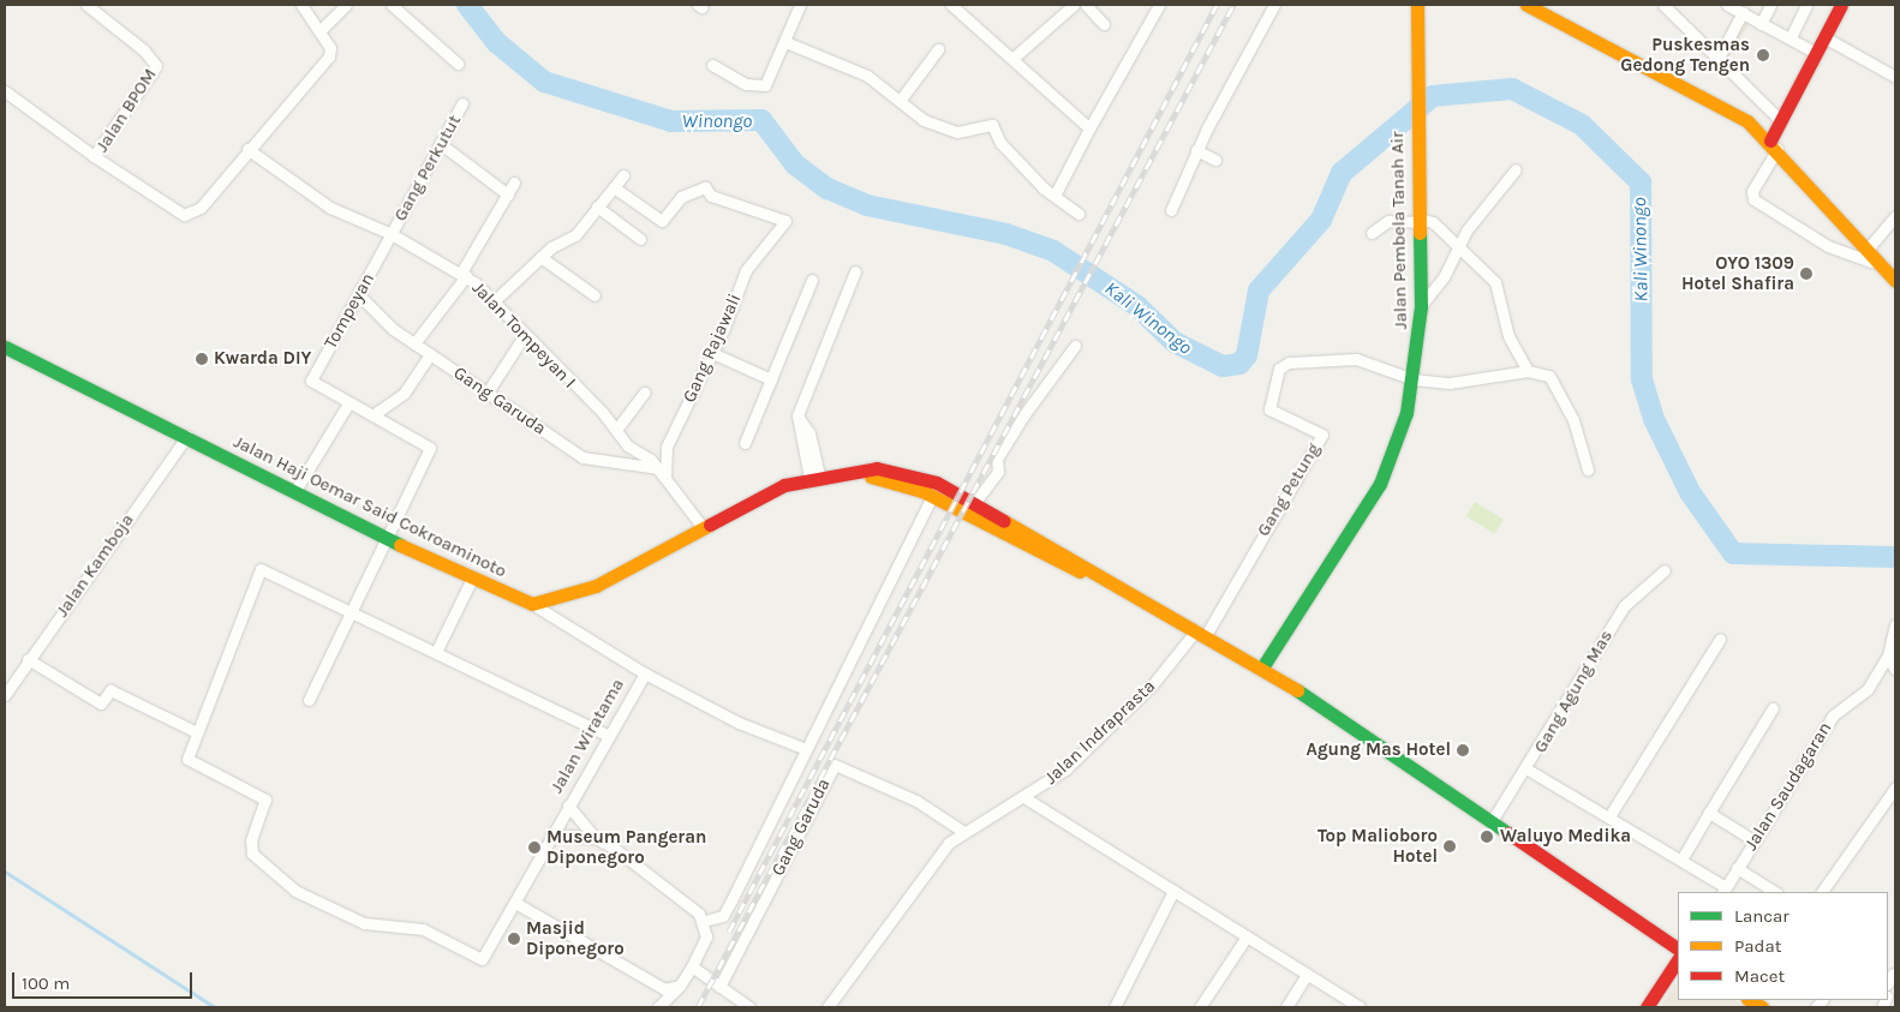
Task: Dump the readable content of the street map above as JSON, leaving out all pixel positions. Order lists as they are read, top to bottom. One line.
{"streets":{"main road":["Jalan Pembela Tanah Air","Jalan Haji Oemar Said Cokroaminoto"],"street":["Jalan BPOM","Gang Perkutut","Tompeyan","Jalan Tompeyan I","Gang Rajawali","Gang Garuda","Gang Petung","Jalan Kamboja","Gang Agung Mas","Jalan Indraprasta","Jalan Wiratama","Jalan Saudagaran"]},"crossings":[["Jalan BPOM","Jalan Tompeyan I"],["Gang Perkutut","Tompeyan"],["Gang Perkutut","Jalan Tompeyan I"],["Jalan Pembela Tanah Air","Gang Petung"],["Tompeyan","Jalan Tompeyan I"],["Tompeyan","Gang Garuda"],["Jalan Tompeyan I","Gang Rajawali"],["Jalan Tompeyan I","Gang Garuda"],["Gang Garuda","Jalan Indraprasta"],["Gang Petung","Jalan Indraprasta"],["Jalan Haji Oemar Said Cokroaminoto","Jalan Kamboja"],["Jalan Haji Oemar Said Cokroaminoto","Jalan Wiratama"]],"water":["Winongo","Kali Winongo"],"places":["Puskesmas Gedong Tengen","OYO 1309 Hotel Shafira","Kwarda DIY","Agung Mas Hotel","Waluyo Medika","Top Malioboro Hotel","Museum Pangeran Diponegoro","Masjid Diponegoro"],"legend":["Lancar","Padat","Macet"],"scale_bar":"100 m"}
